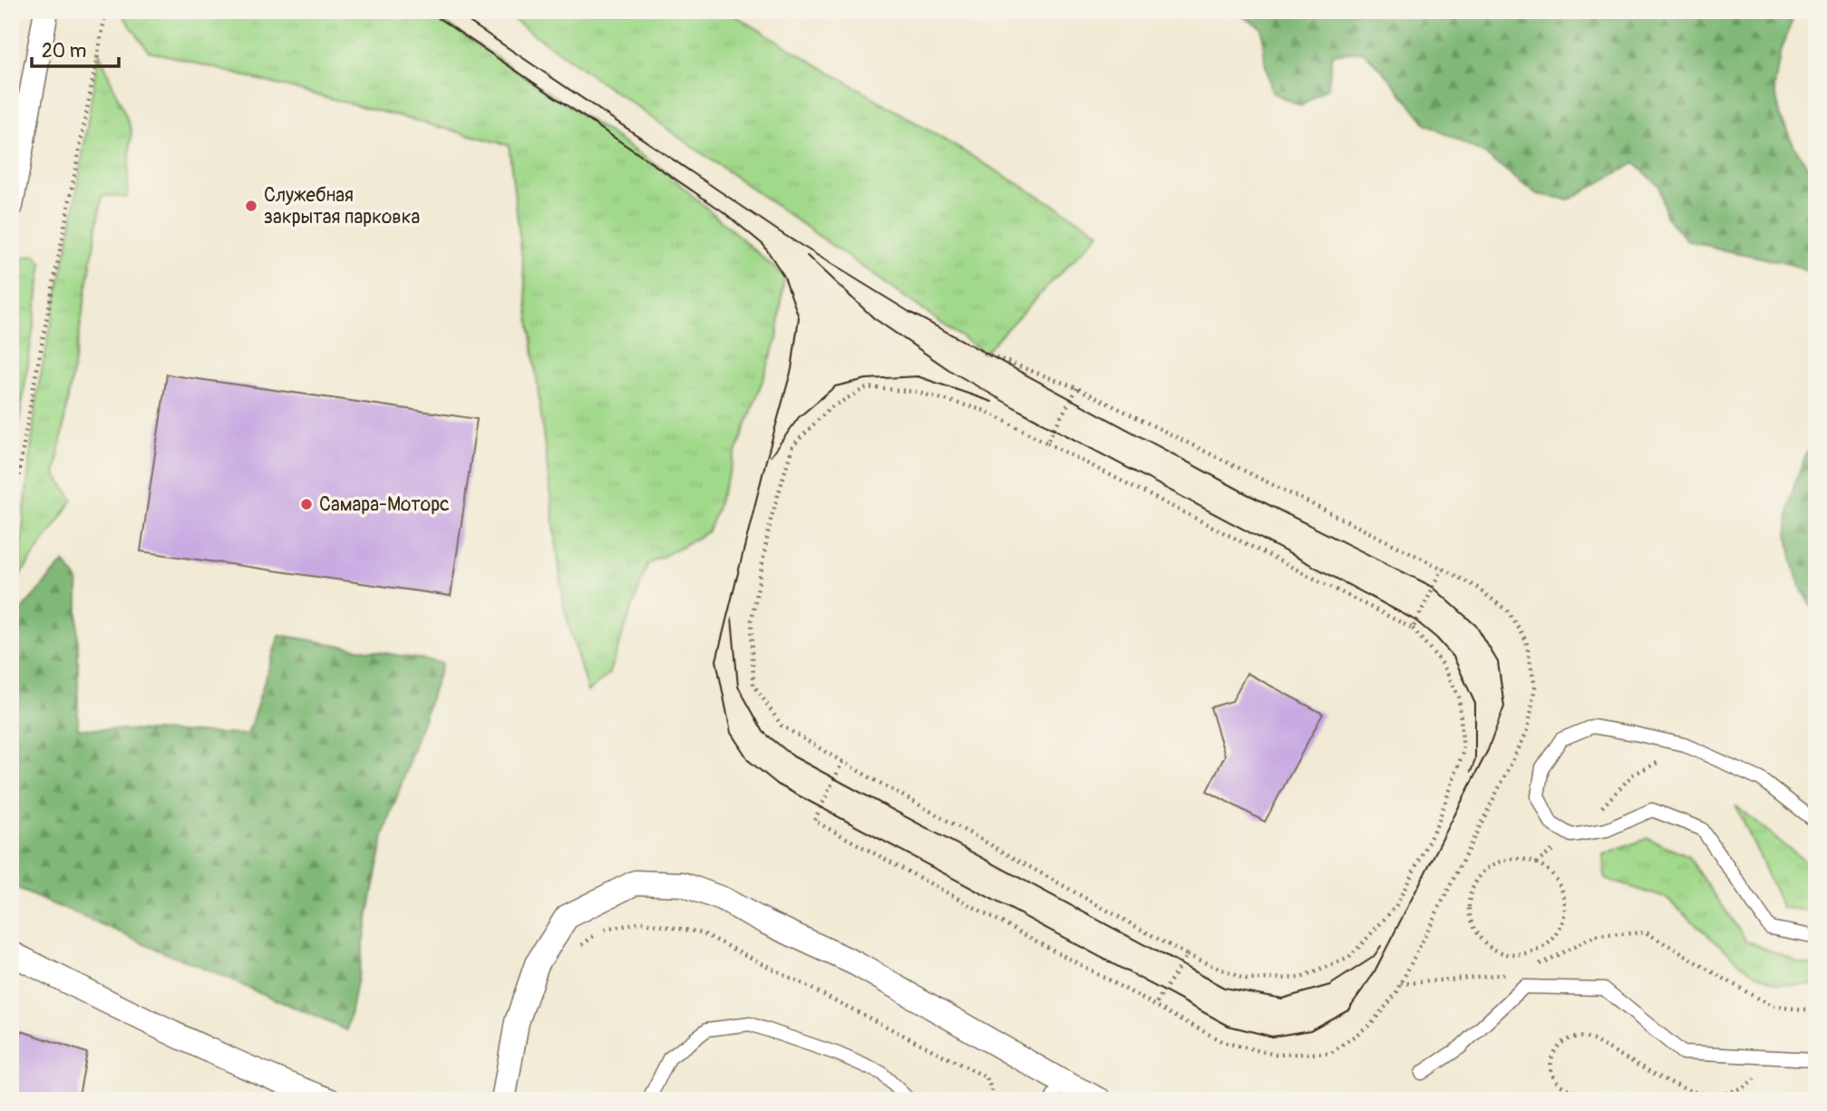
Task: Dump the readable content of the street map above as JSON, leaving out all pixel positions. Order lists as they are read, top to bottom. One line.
{"places":["Служебная закрытая парковка","Самара-Моторс"],"scale_bar":"20 m"}
